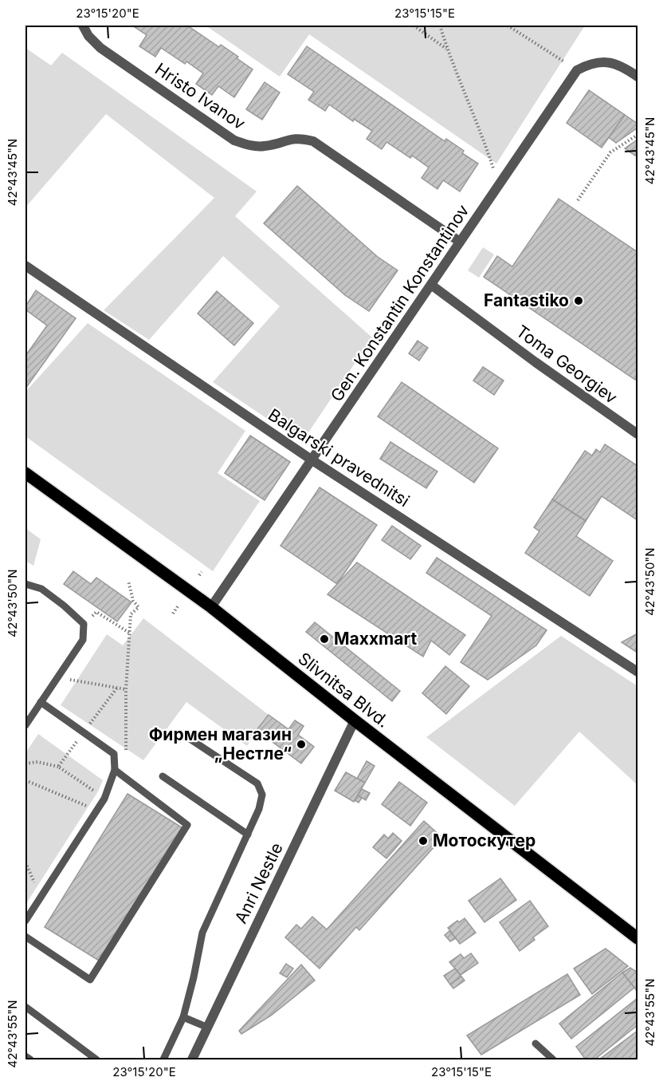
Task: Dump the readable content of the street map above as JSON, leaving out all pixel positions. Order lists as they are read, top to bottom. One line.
{"streets":{"main road":["Slivnitsa Blvd."],"street":["Hristo Ivanov","Gen. Konstantin Konstantinov","Toma Georgiev","Balgarski pravednitsi","Anri Nestle"]},"crossings":[["Hristo Ivanov","Gen. Konstantin Konstantinov"],["Gen. Konstantin Konstantinov","Toma Georgiev"],["Gen. Konstantin Konstantinov","Balgarski pravednitsi"],["Gen. Konstantin Konstantinov","Slivnitsa Blvd."],["Slivnitsa Blvd.","Anri Nestle"]],"places":["Fantastiko","Maxxmart","Фирмен магазин „Нестле“","Мотоскутер"],"coordinates":["23°15'20\"E","23°15'15\"E","42°43'45\"N","42°43'50\"N","42°43'55\"N"]}
